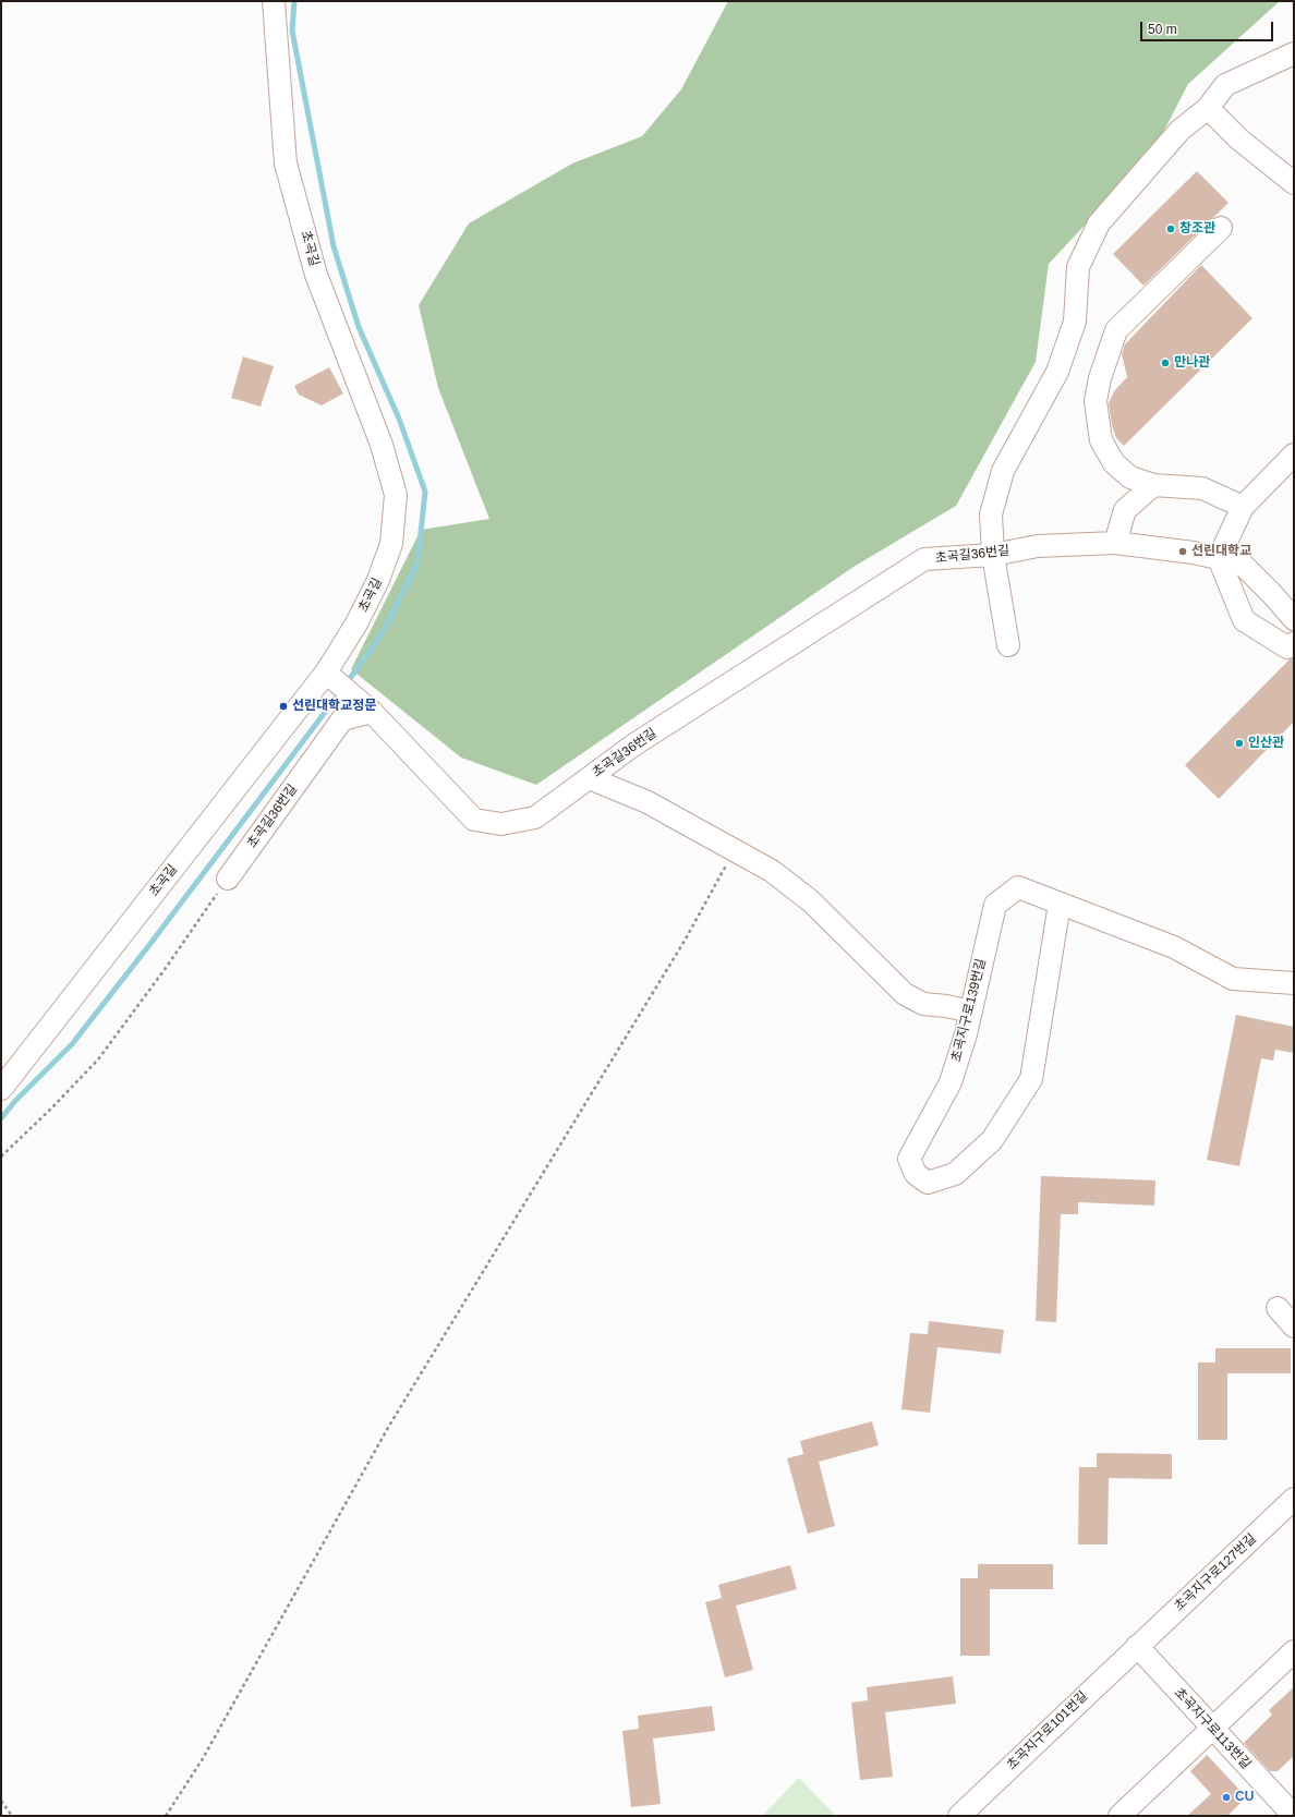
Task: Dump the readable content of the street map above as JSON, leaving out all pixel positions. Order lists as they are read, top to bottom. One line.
{"streets":{"street":["초곡길","초곡길36번길","초곡지구로139번길","초곡지구로127번길","초곡지구로113번길","초곡지구로101번길"]},"crossings":[["초곡지구로127번길","초곡지구로113번길"],["초곡지구로127번길","초곡지구로101번길"],["초곡지구로113번길","초곡지구로101번길"]],"places":["창조관","만나관","선린대학교","선린대학교정문","인산관","CU"],"scale_bar":"50 m"}
